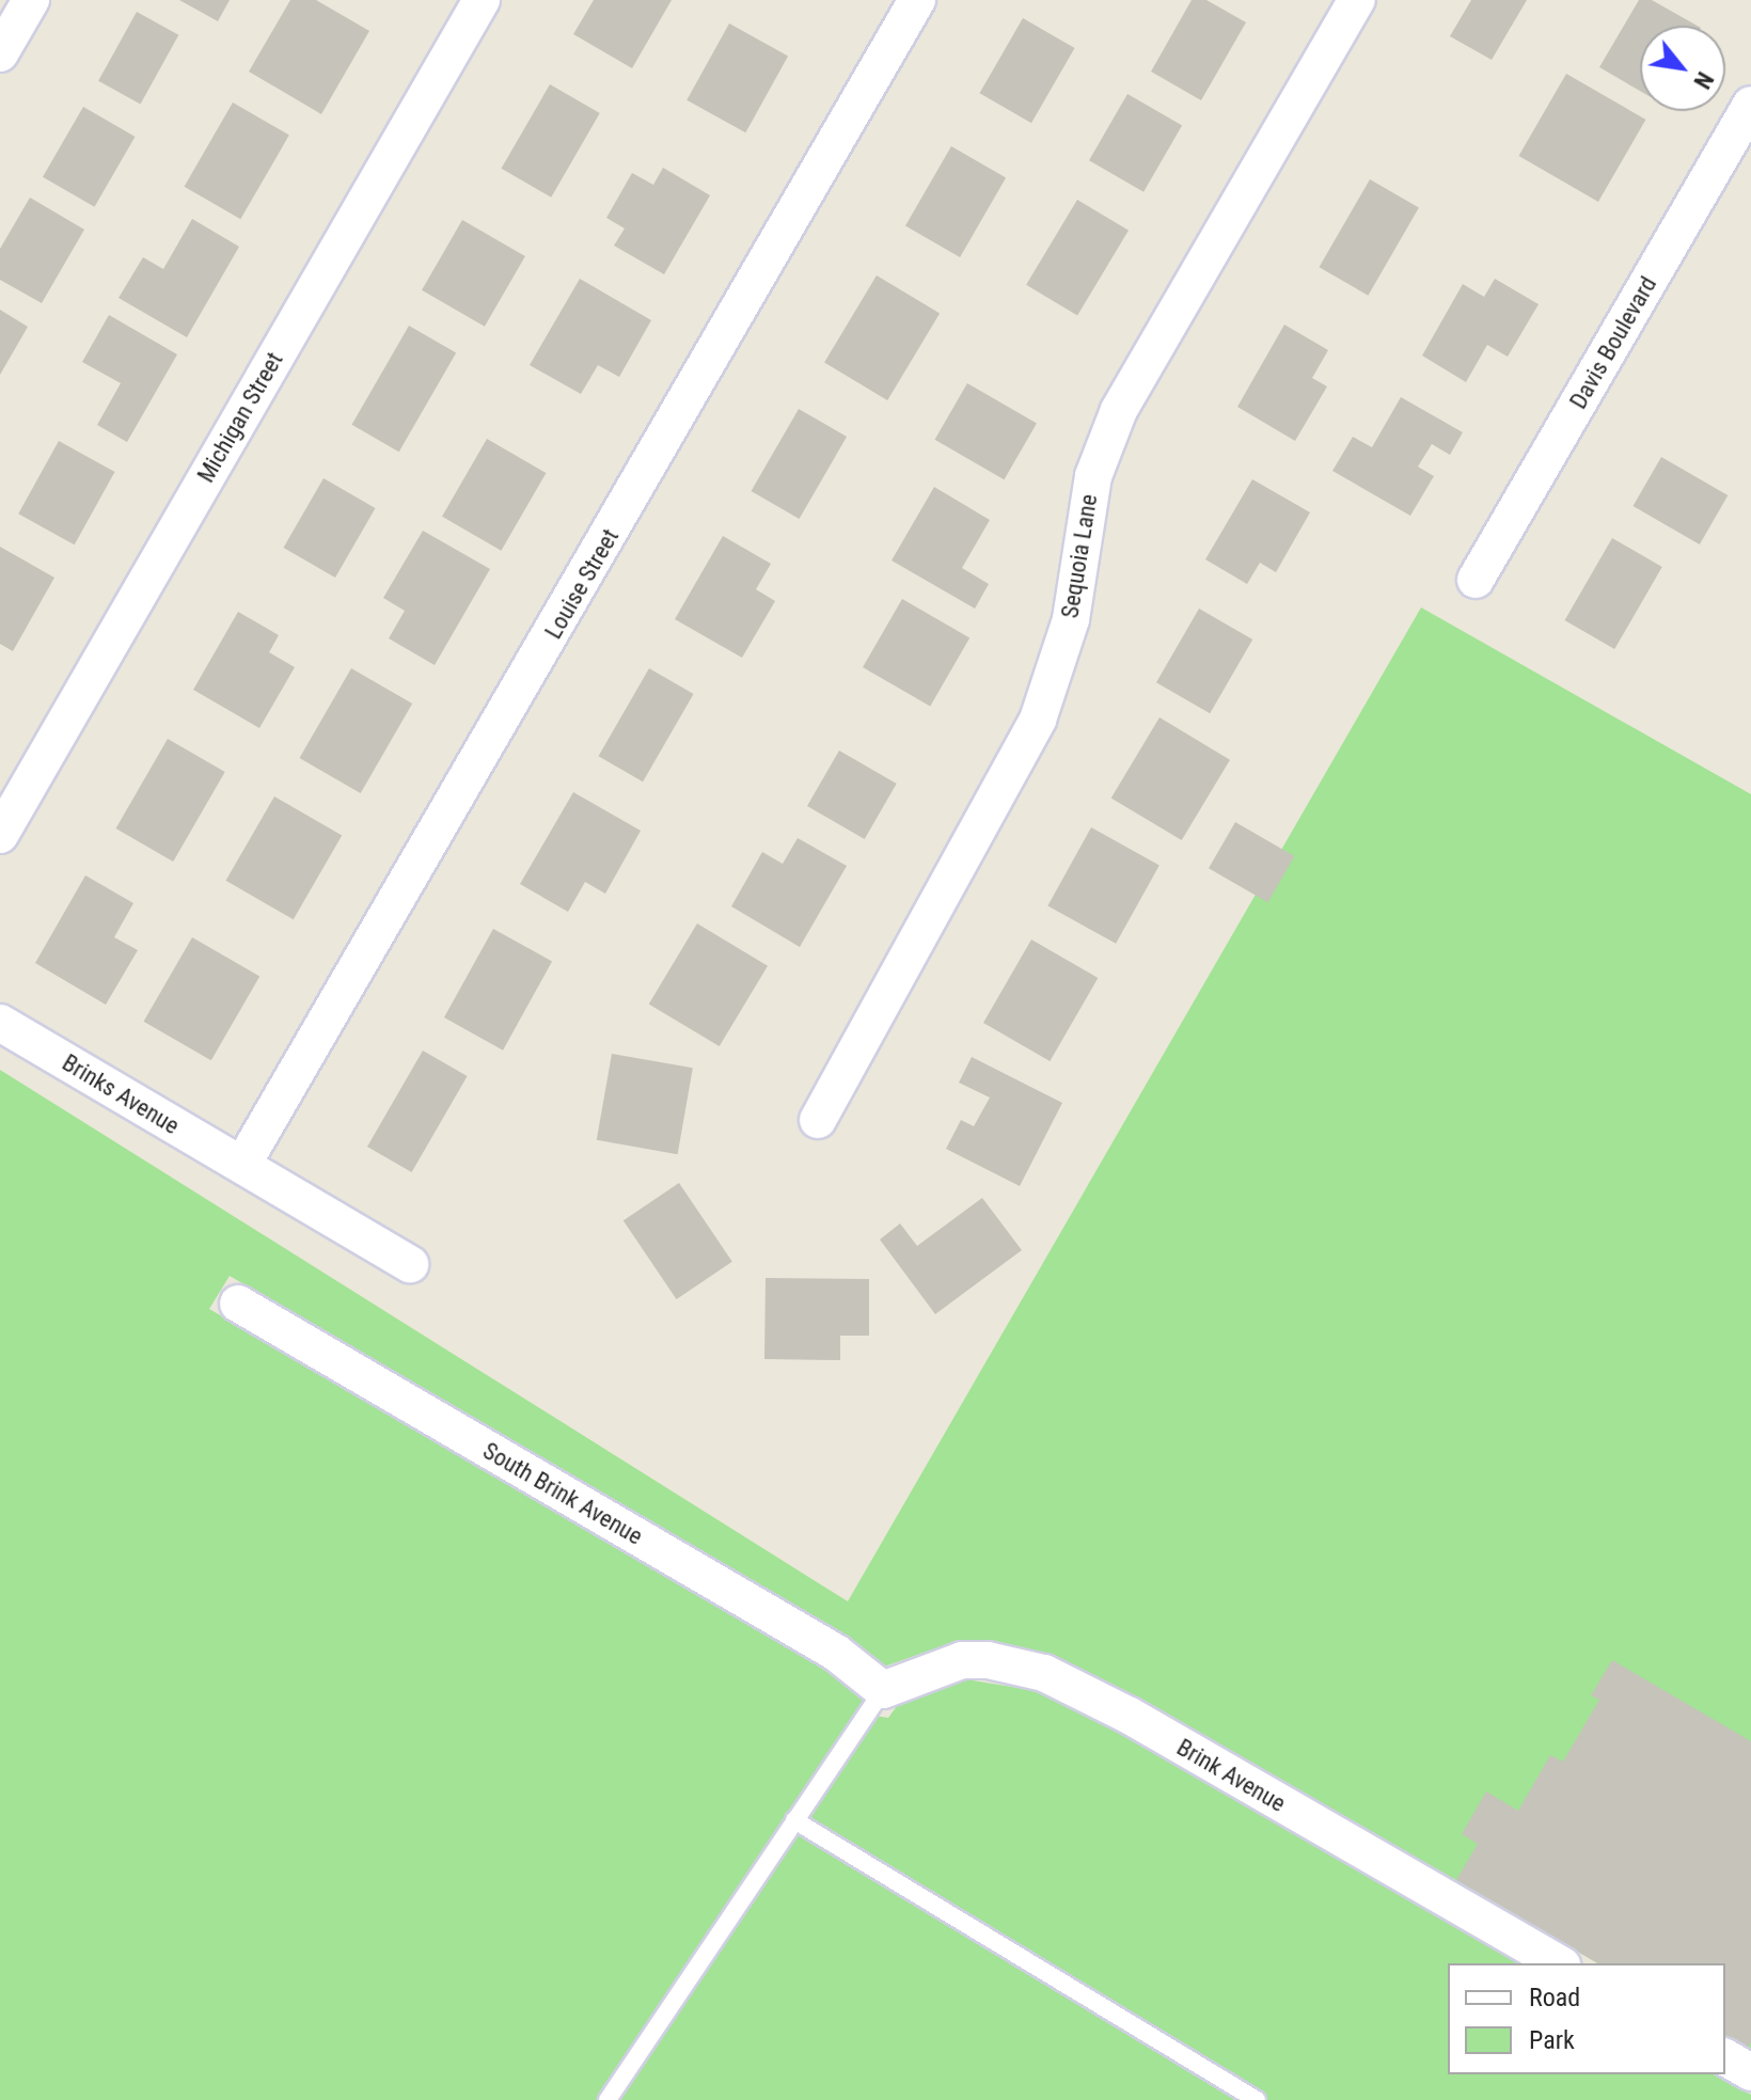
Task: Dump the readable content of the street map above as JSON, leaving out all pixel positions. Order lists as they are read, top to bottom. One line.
{"streets":{"street":["Davis Boulevard","Michigan Street","Sequoia Lane","Louise Street","Brinks Avenue","South Brink Avenue","Brink Avenue"]},"crossings":[["Louise Street","Brinks Avenue"],["South Brink Avenue","Brink Avenue"]],"legend":["Road","Park"],"north":"bottom right"}
